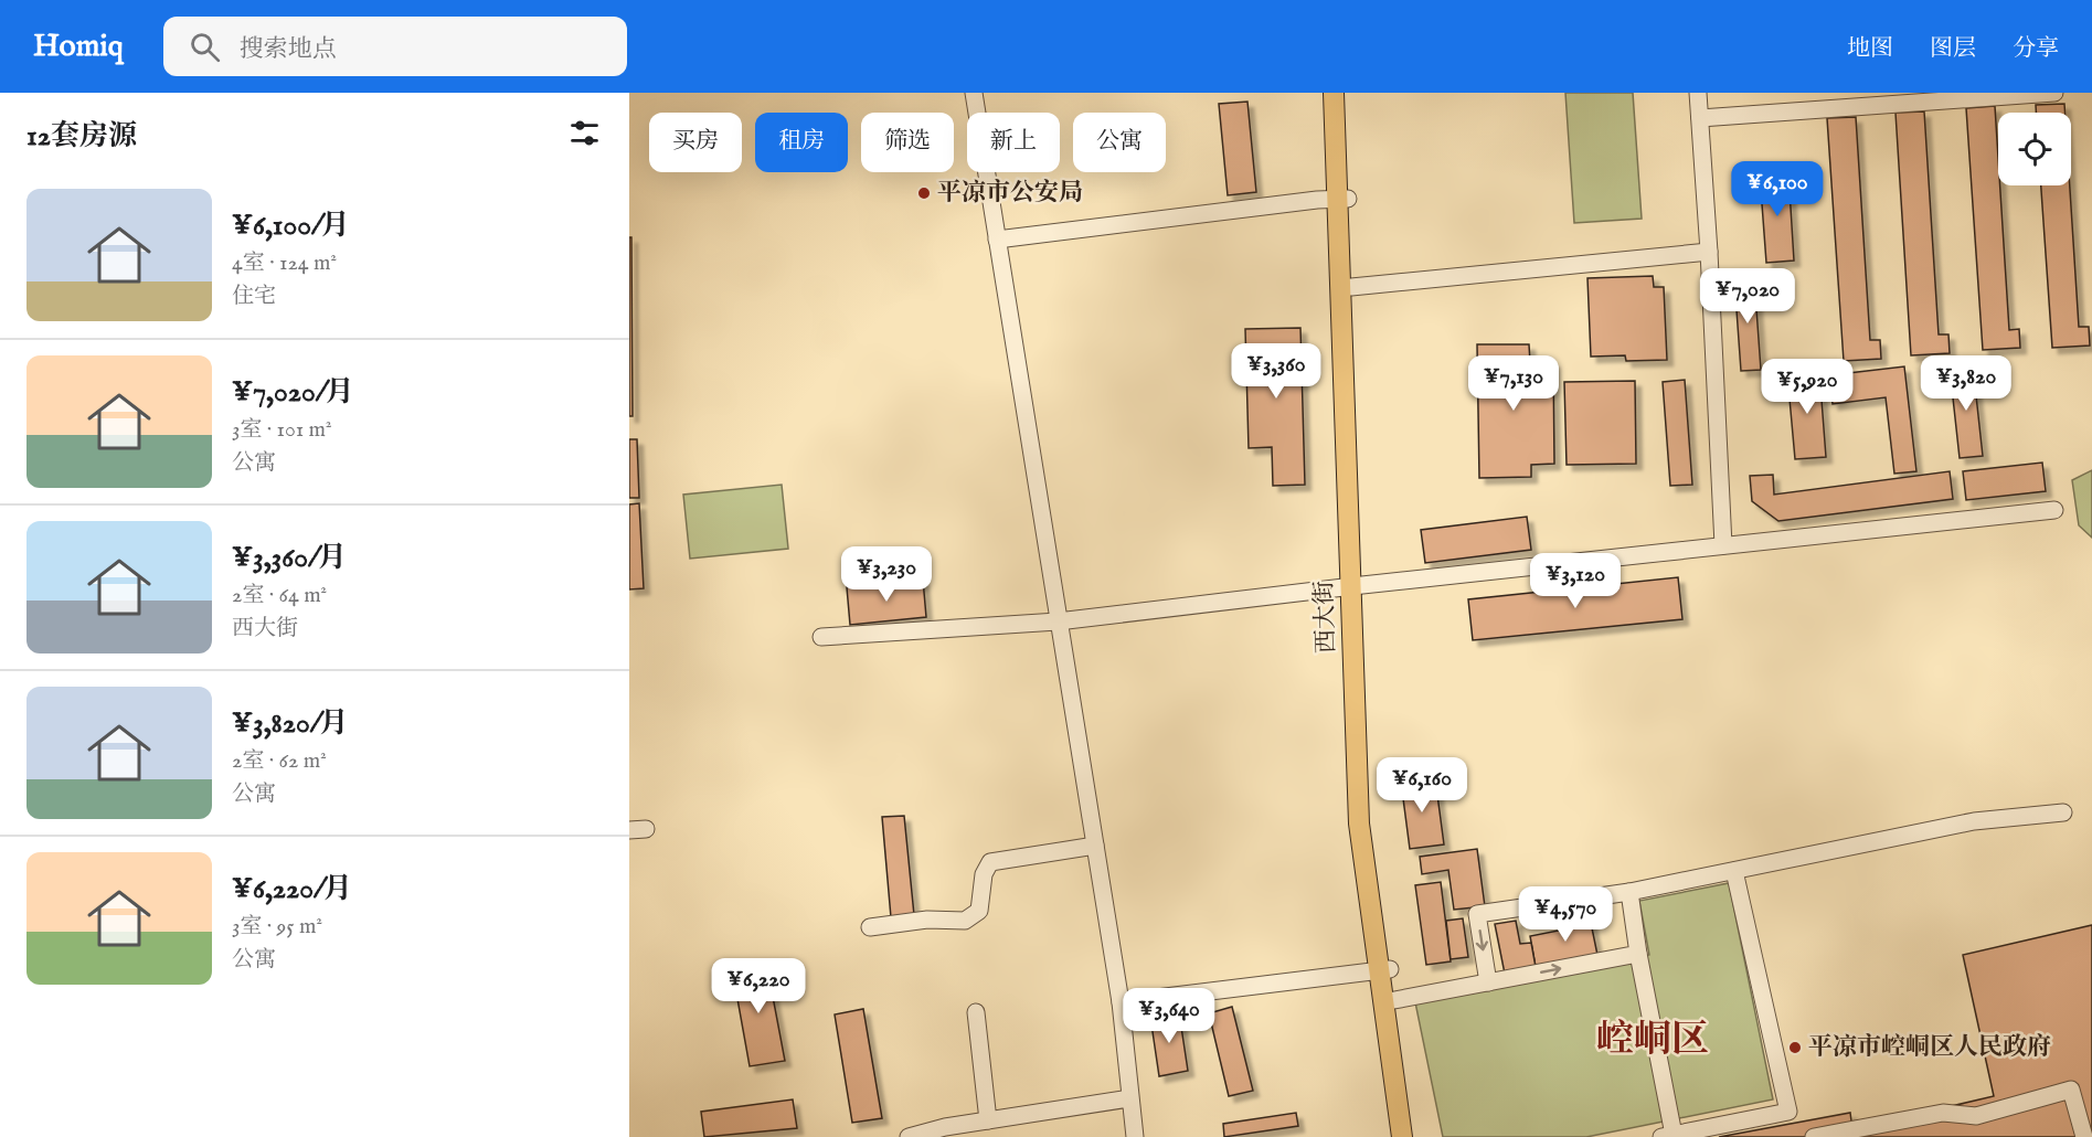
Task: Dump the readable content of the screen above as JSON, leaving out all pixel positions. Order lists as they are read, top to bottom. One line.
{"streets":{"main road":["西大街"]},"districts":["崆峒区"],"places":["平凉市公安局","平凉市崆峒区人民政府"],"page":{"header":"Homiq","search":"搜索地点","nav":["地图","图层","分享"],"heading":"12套房源","chip":["买房","租房","筛选","新上","公寓"],"price":["¥6,100","¥7,020","¥3,360","¥7,130","¥3,820","¥5,920","¥3,230","¥3,120","¥6,160","¥4,570","¥6,220","¥3,640"],"list":[{"name":"¥6,100/月","note":"4室 · 124 m² · 住宅"},{"name":"¥7,020/月","note":"3室 · 101 m² · 公寓"},{"name":"¥3,360/月","note":"2室 · 64 m² · 西大街"},{"name":"¥3,820/月","note":"2室 · 62 m² · 公寓"},{"name":"¥6,220/月","note":"3室 · 95 m² · 公寓"}]}}
